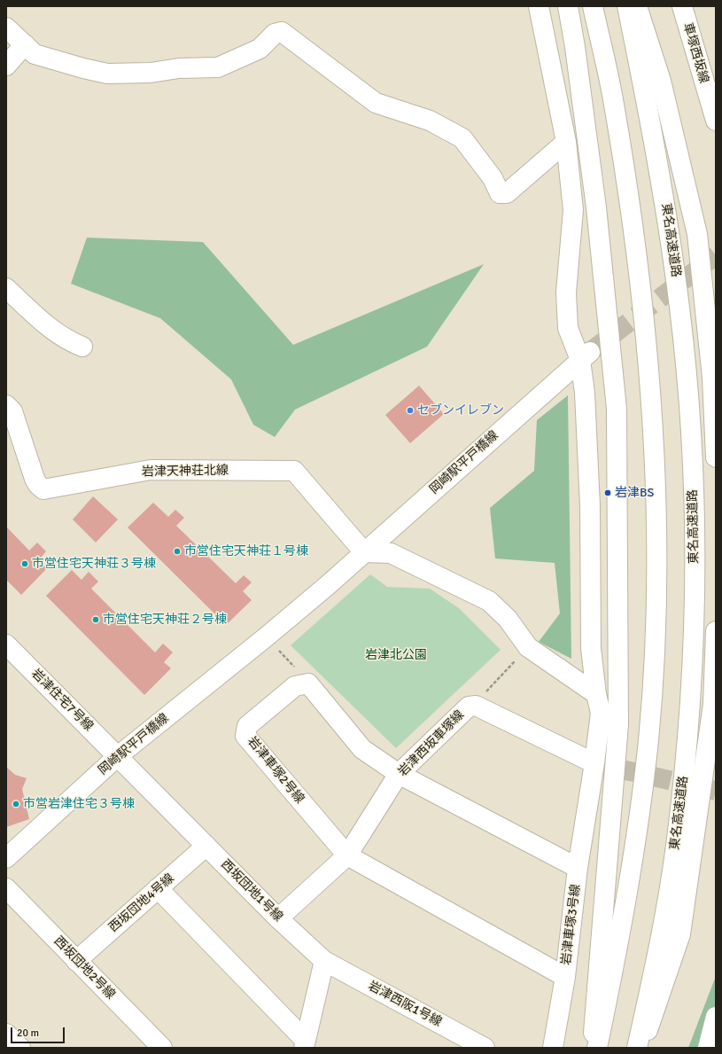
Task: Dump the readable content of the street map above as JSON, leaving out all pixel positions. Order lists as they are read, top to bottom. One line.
{"streets":{"main road":["車塚西坂線","東名高速道路","岡崎駅平戸橋線","岩津天神荘北線","岩津住宅7号線","岩津西坂車塚線","岩津車塚2号線","西坂団地1号線","西坂団地4号線","岩津車塚3号線","西坂団地2号線","岩津西阪1号線"]},"crossings":[["岡崎駅平戸橋線","岩津天神荘北線"],["岡崎駅平戸橋線","岩津住宅7号線"],["岡崎駅平戸橋線","西坂団地1号線"],["岩津住宅7号線","西坂団地1号線"],["岩津西坂車塚線","岩津車塚2号線"],["岩津西坂車塚線","西坂団地1号線"],["岩津西坂車塚線","岩津車塚3号線"],["岩津車塚2号線","岩津車塚3号線"],["西坂団地1号線","西坂団地4号線"],["西坂団地1号線","岩津西阪1号線"],["西坂団地4号線","西坂団地2号線"]],"parks":["岩津北公園"],"places":["セブンイレブン","岩津BS","市営住宅天神荘１号棟","市営住宅天神荘３号棟","市営住宅天神荘２号棟","市営岩津住宅３号棟"],"scale_bar":"20 m"}
